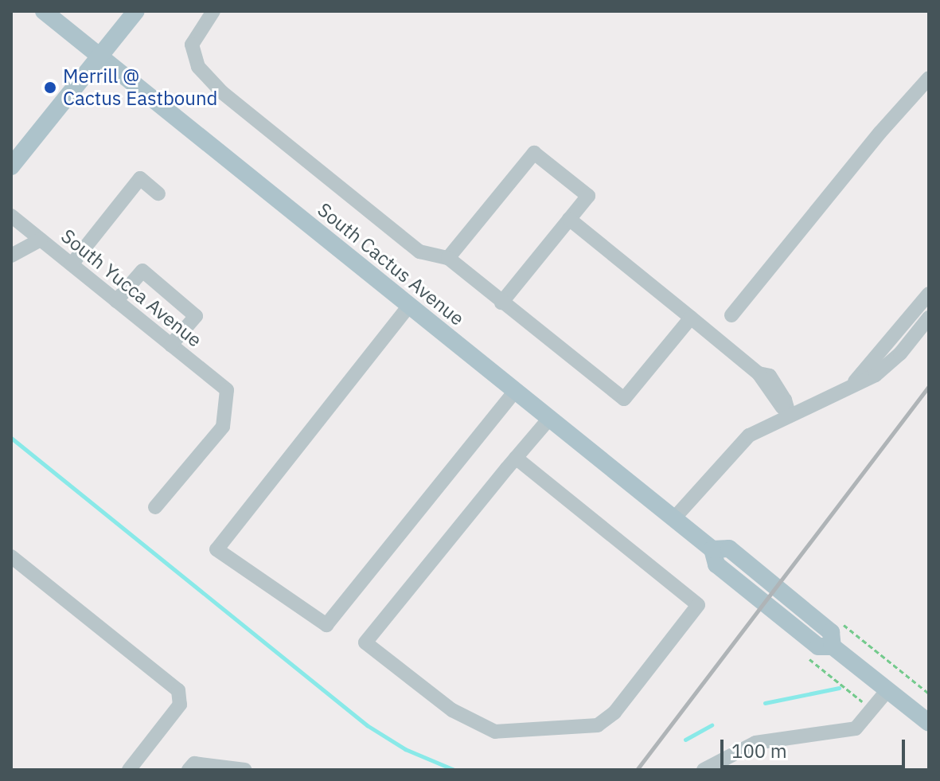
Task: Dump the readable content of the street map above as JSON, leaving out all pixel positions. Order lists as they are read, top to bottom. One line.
{"streets":{"main road":["South Cactus Avenue"],"street":["South Yucca Avenue"]},"places":["Merrill @ Cactus Eastbound"],"scale_bar":"100 m"}
